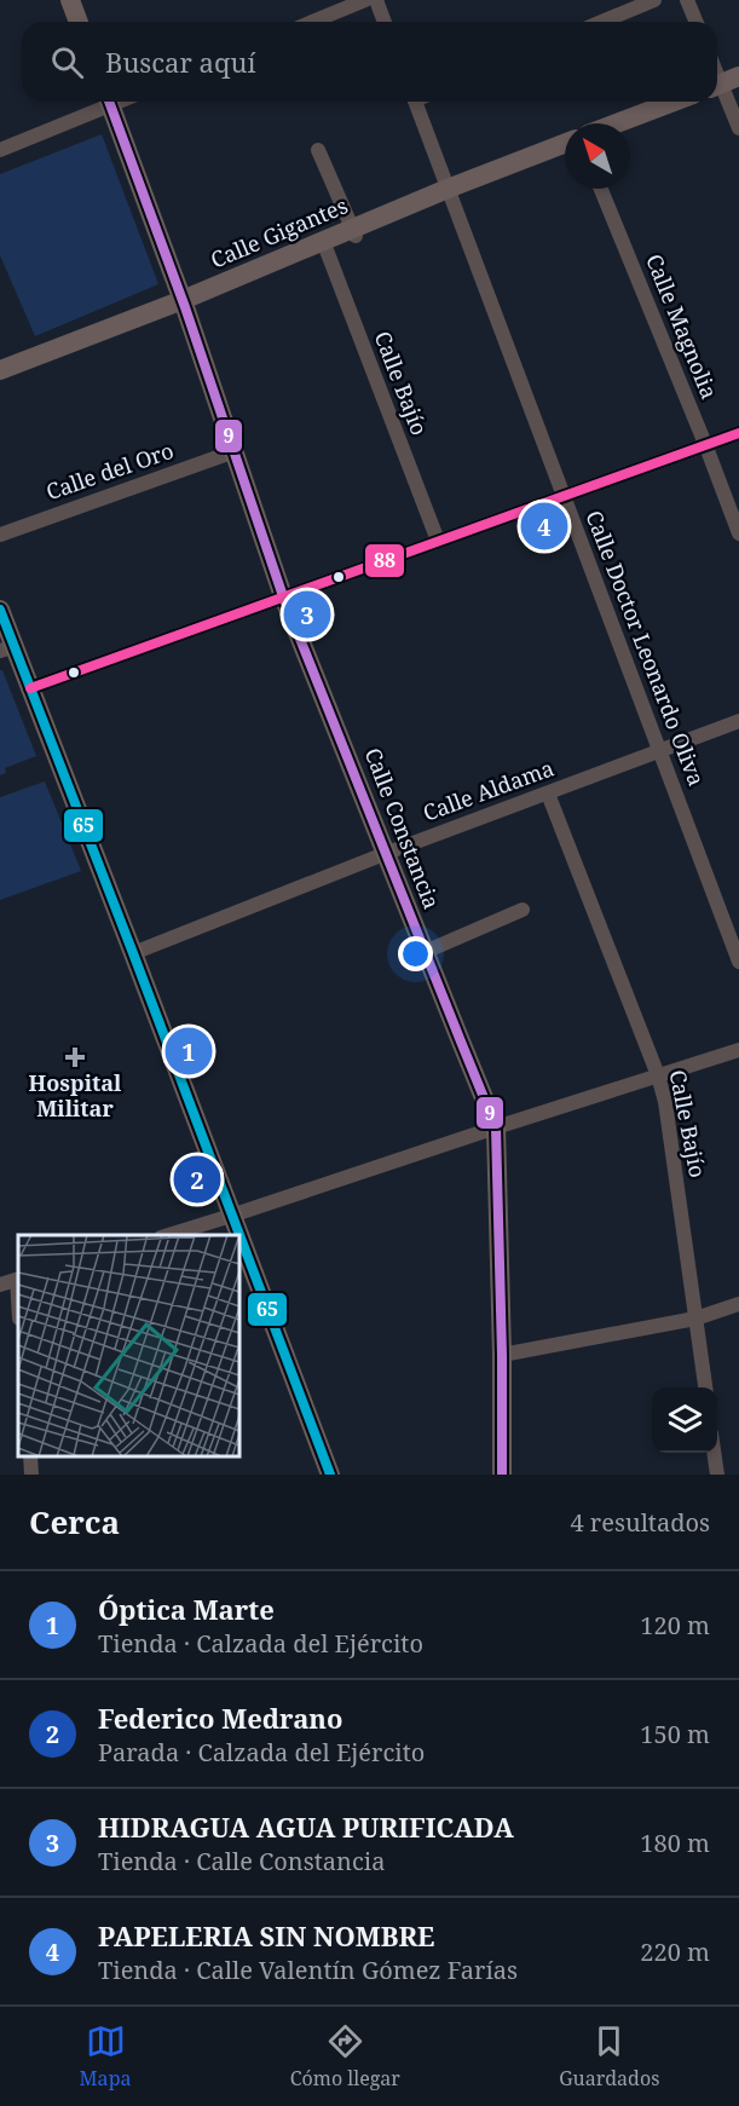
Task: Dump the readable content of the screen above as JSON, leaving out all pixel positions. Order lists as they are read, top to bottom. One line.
{"streets":{"main road":["Calle Gigantes","Calle Constancia"],"street":["Calle Magnolia","Calle Bajío","Calle del Oro","Calle Doctor Leonardo Oliva","Calle Aldama"]},"crossings":[["Calle Gigantes","Calle Bajío"],["Calle Gigantes","Calle Doctor Leonardo Oliva"],["Calle Gigantes","Calle Constancia"],["Calle Bajío","Calle Aldama"],["Calle del Oro","Calle Constancia"],["Calle Doctor Leonardo Oliva","Calle Aldama"],["Calle Aldama","Calle Constancia"]],"places":{"health":["Hospital Militar"]},"lines":["transit line 9","transit line 88","transit line 65"],"north":"top left","page":{"search":"Buscar aquí","pins":["4","3","1","2"],"heading":["Cerca","4 resultados"],"list":[{"mark":"1","name":"Óptica Marte","note":"Tienda · Calzada del Ejército","value":"120 m"},{"mark":"2","name":"Federico Medrano","note":"Parada · Calzada del Ejército","value":"150 m"},{"mark":"3","name":"HIDRAGUA AGUA PURIFICADA","note":"Tienda · Calle Constancia","value":"180 m"},{"mark":"4","name":"PAPELERIA SIN NOMBRE","note":"Tienda · Calle Valentín Gómez Farías","value":"220 m"}],"nav":["Mapa","Cómo llegar","Guardados"]}}
